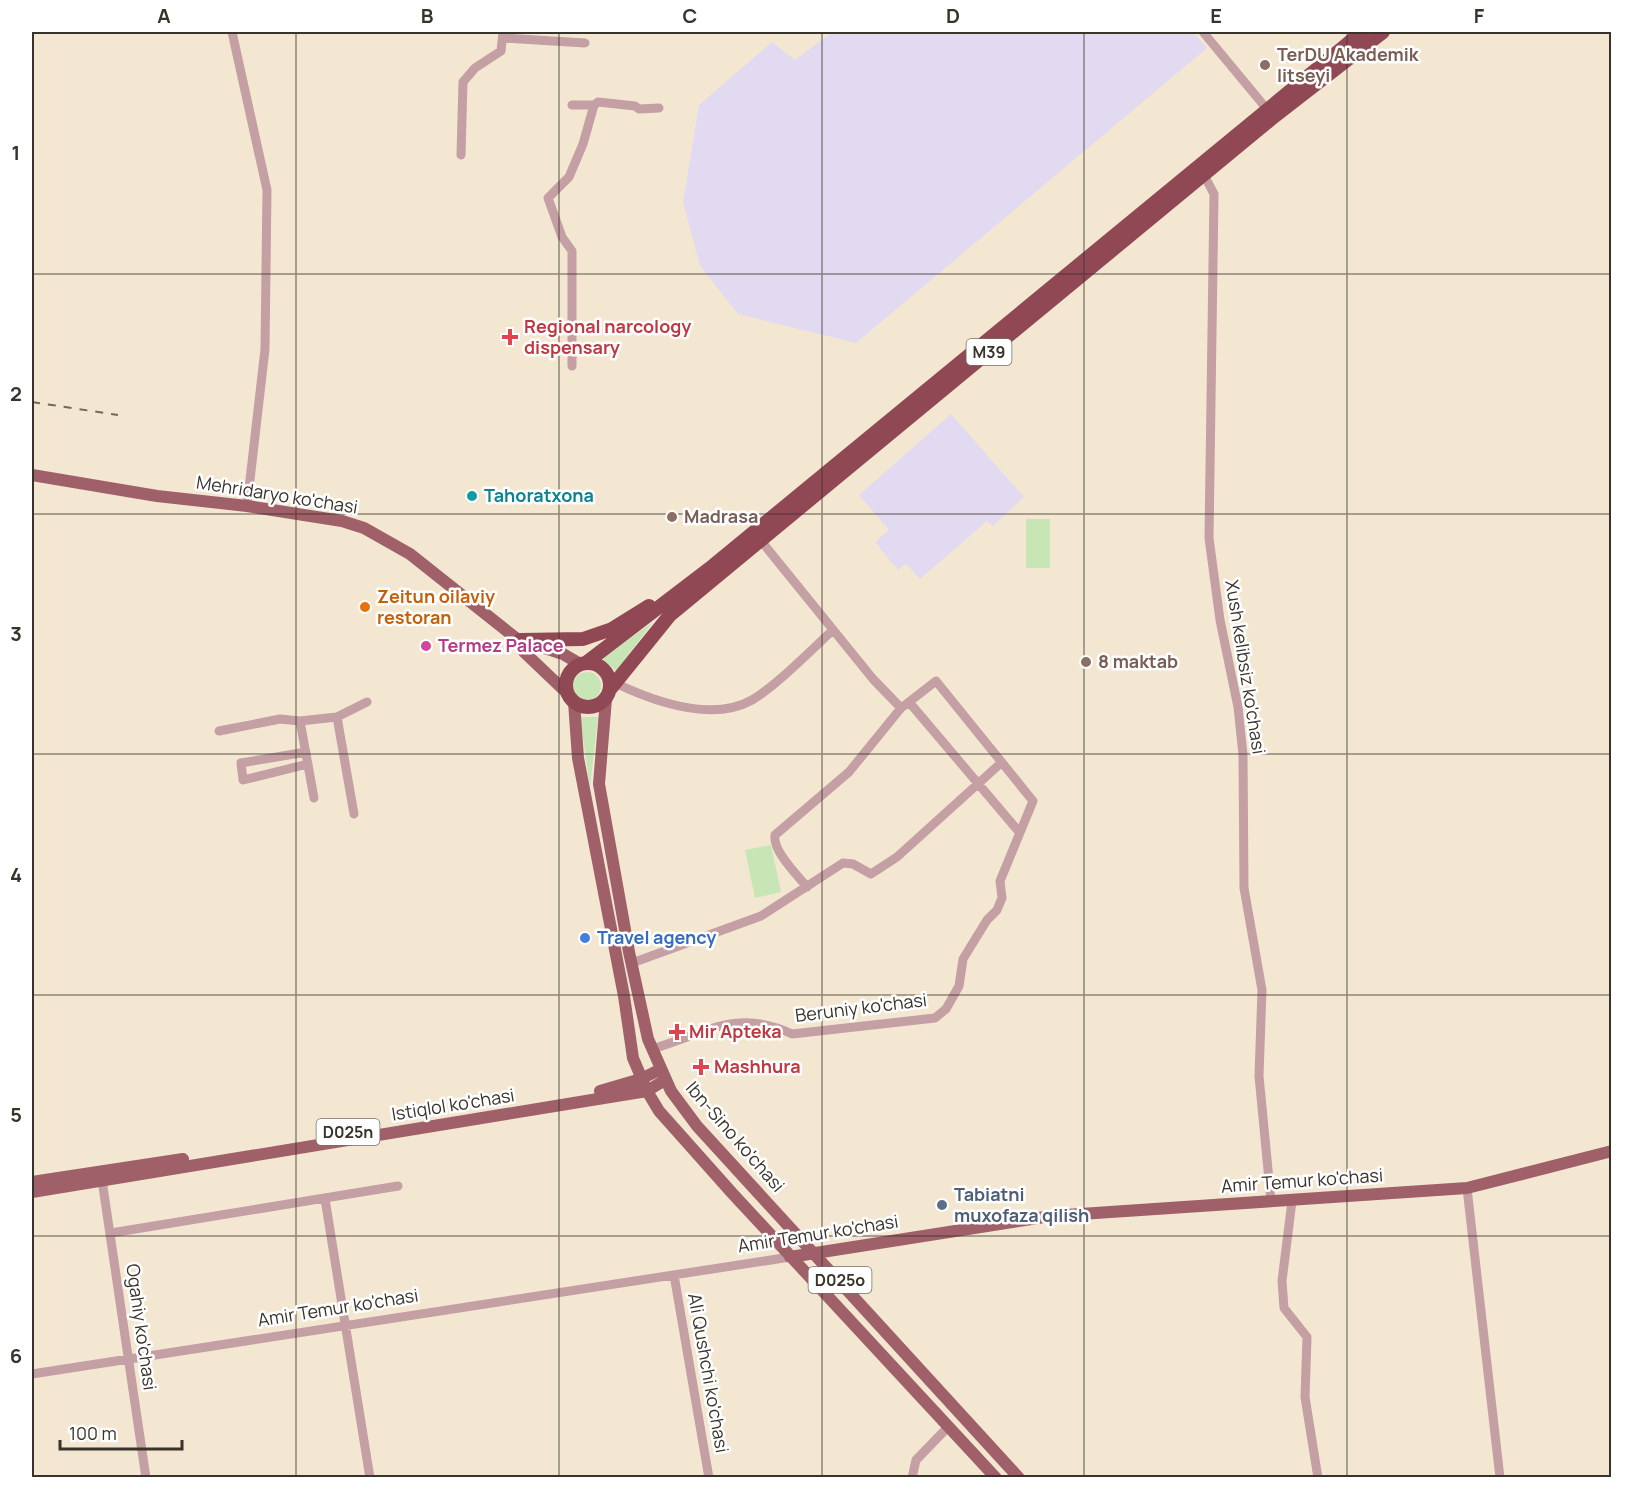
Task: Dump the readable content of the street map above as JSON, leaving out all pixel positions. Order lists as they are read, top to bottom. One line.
{"streets":{"highway":["M39"],"main road":["Мehridaryo ko'chasi","Istiqlol ko'chasi","D025n","Ibn-Sino ko'chasi","Amir Temur ko'chasi","D025o"],"street":["Xush kelibsiz ko'chasi","Beruniy ko'chasi","Ogahiy ko'chasi","Ali Qushchi ko'chasi"]},"crossings":[["M39","Xush kelibsiz ko'chasi"],["M39","Ibn-Sino ko'chasi"],["Xush kelibsiz ko'chasi","Amir Temur ko'chasi"],["Beruniy ko'chasi","Ibn-Sino ko'chasi"],["Istiqlol ko'chasi","Ibn-Sino ko'chasi"],["Istiqlol ko'chasi","D025o"],["Istiqlol ko'chasi","Ogahiy ko'chasi"],["Ibn-Sino ko'chasi","Amir Temur ko'chasi"],["Amir Temur ko'chasi","D025o"],["Amir Temur ko'chasi","Ogahiy ko'chasi"],["Amir Temur ko'chasi","Ali Qushchi ko'chasi"]],"places":{"other":["TerDU Akademik litseyi","Tahoratxona","Madrasa","Zeitun oilaviy restoran","Termez Palace","8 maktab","Travel agency","Tabiatni muxofaza qilish"],"health":["Regional narcology dispensary","Mir Apteka","Mashhura"]},"scale_bar":"100 m","grid":{"columns":["A","B","C","D","E","F"],"rows":["1","2","3","4","5","6"]}}
